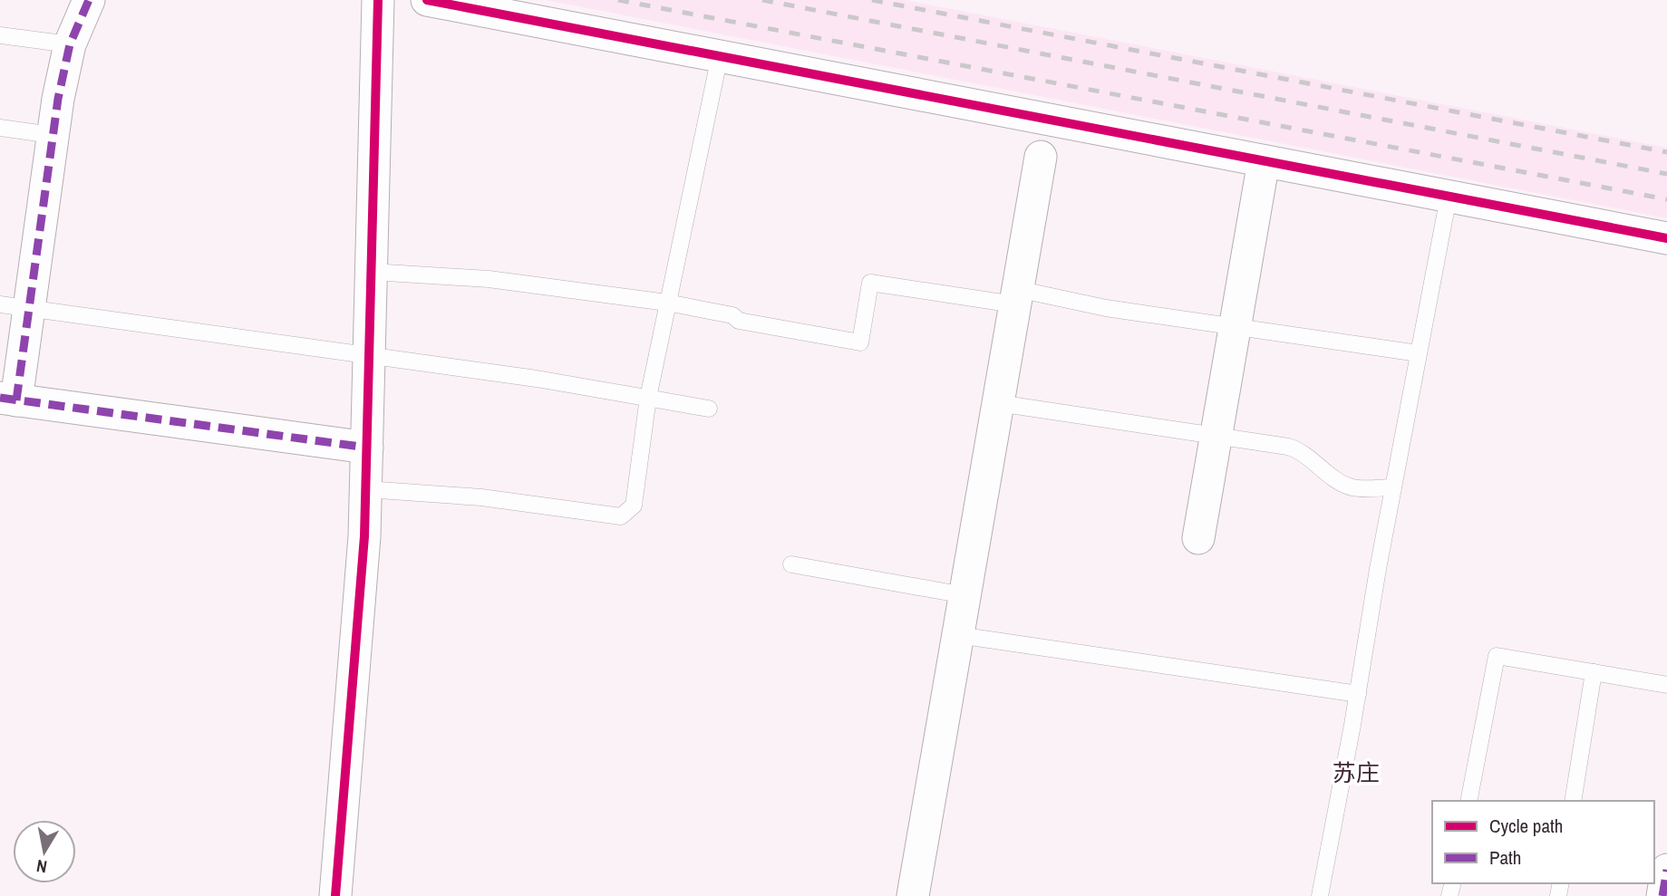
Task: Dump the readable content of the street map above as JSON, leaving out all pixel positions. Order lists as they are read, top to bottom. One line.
{"districts":["苏庄"],"legend":["Cycle path","Path"],"north":"bottom"}
